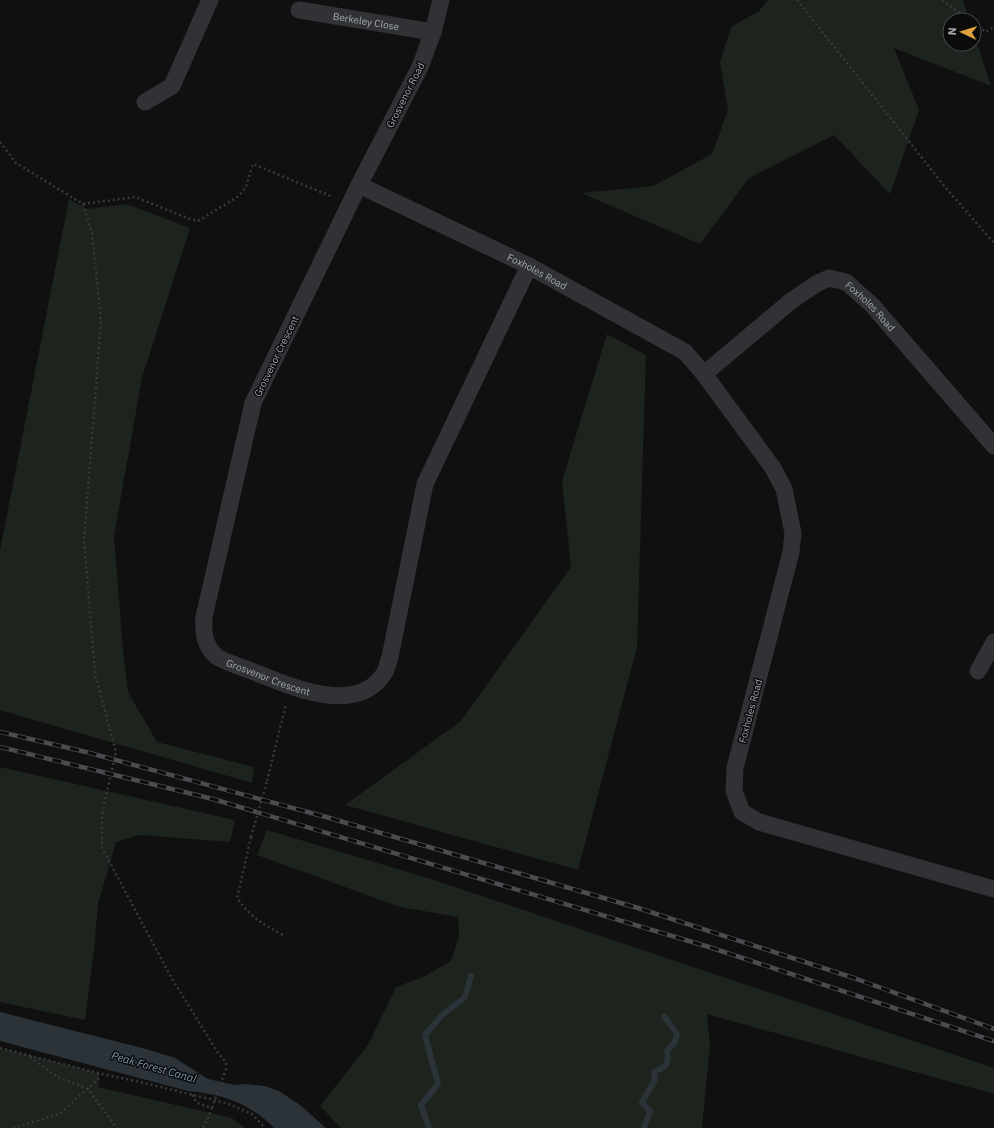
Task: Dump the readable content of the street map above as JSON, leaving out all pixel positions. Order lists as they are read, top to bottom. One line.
{"streets":{"street":["Berkeley Close","Grosvenor Road","Foxholes Road","Grosvenor Crescent"]},"crossings":[["Berkeley Close","Grosvenor Road"],["Grosvenor Road","Foxholes Road"],["Grosvenor Road","Grosvenor Crescent"],["Foxholes Road","Grosvenor Crescent"]],"water":["Peak Forest Canal"],"north":"left"}
